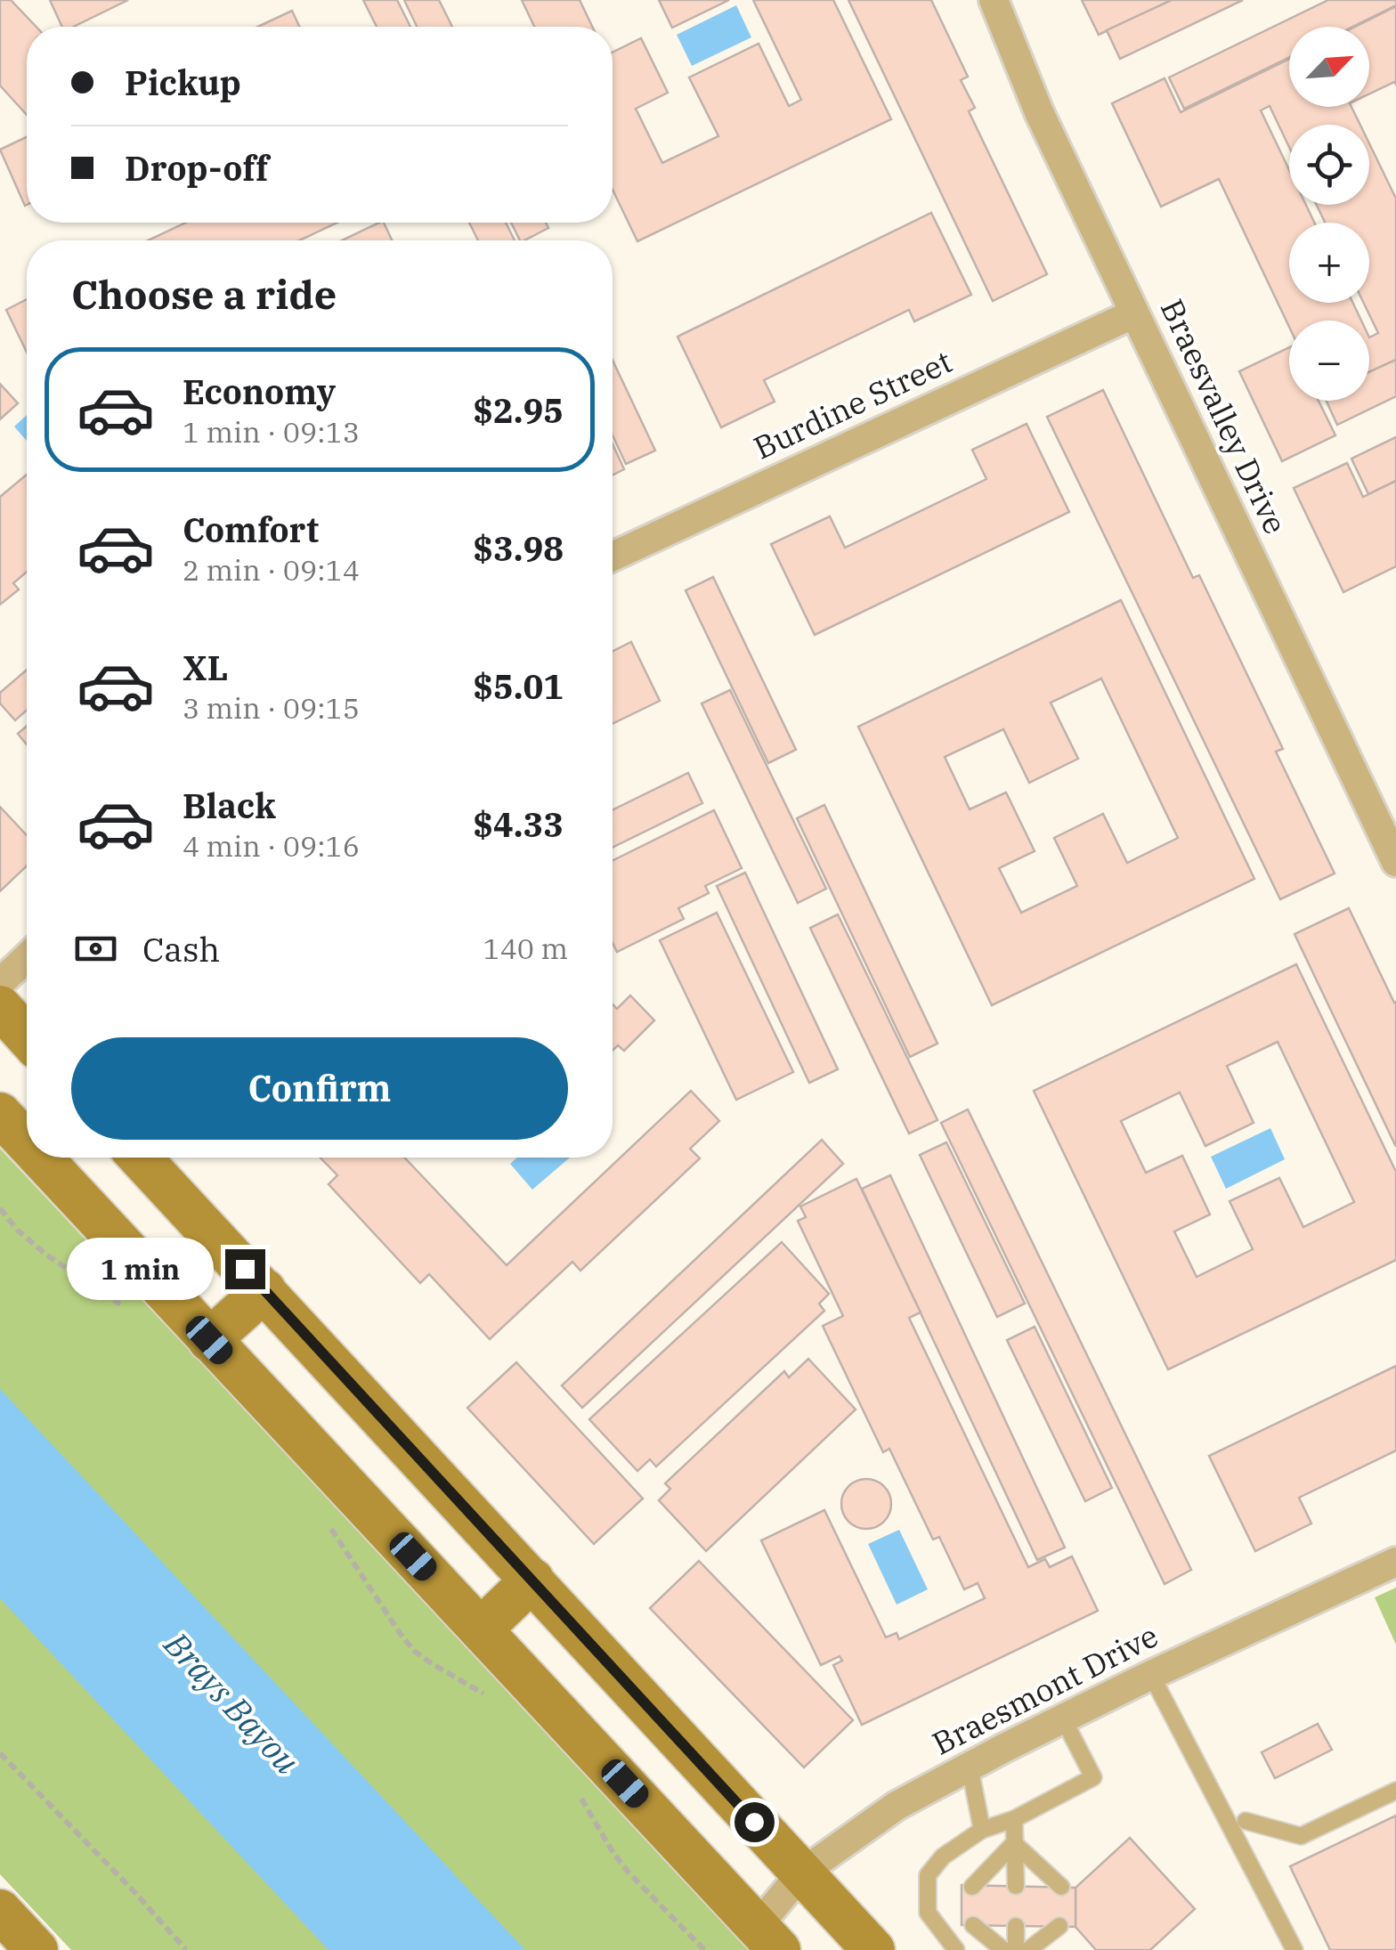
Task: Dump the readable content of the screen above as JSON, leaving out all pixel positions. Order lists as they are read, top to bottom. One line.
{"streets":{"street":["Burdine Street","Braesvalley Drive","Braesmont Drive"]},"crossings":[["Burdine Street","Braesvalley Drive"]],"water":["Brays Bayou"],"north":"top right","page":{"map_buttons":["+","−"],"banner":["Pickup","Drop-off"],"heading":"Choose a ride","list":[{"name":"Economy","note":"1 min · 09:13","value":"$2.95"},{"name":"Comfort","note":"2 min · 09:14","value":"$3.98"},{"name":"XL","note":"3 min · 09:15","value":"$5.01"},{"name":"Black","note":"4 min · 09:16","value":"$4.33"}],"pay":["Cash","140 m"],"buttons":"Confirm","bubble":"1 min"}}
